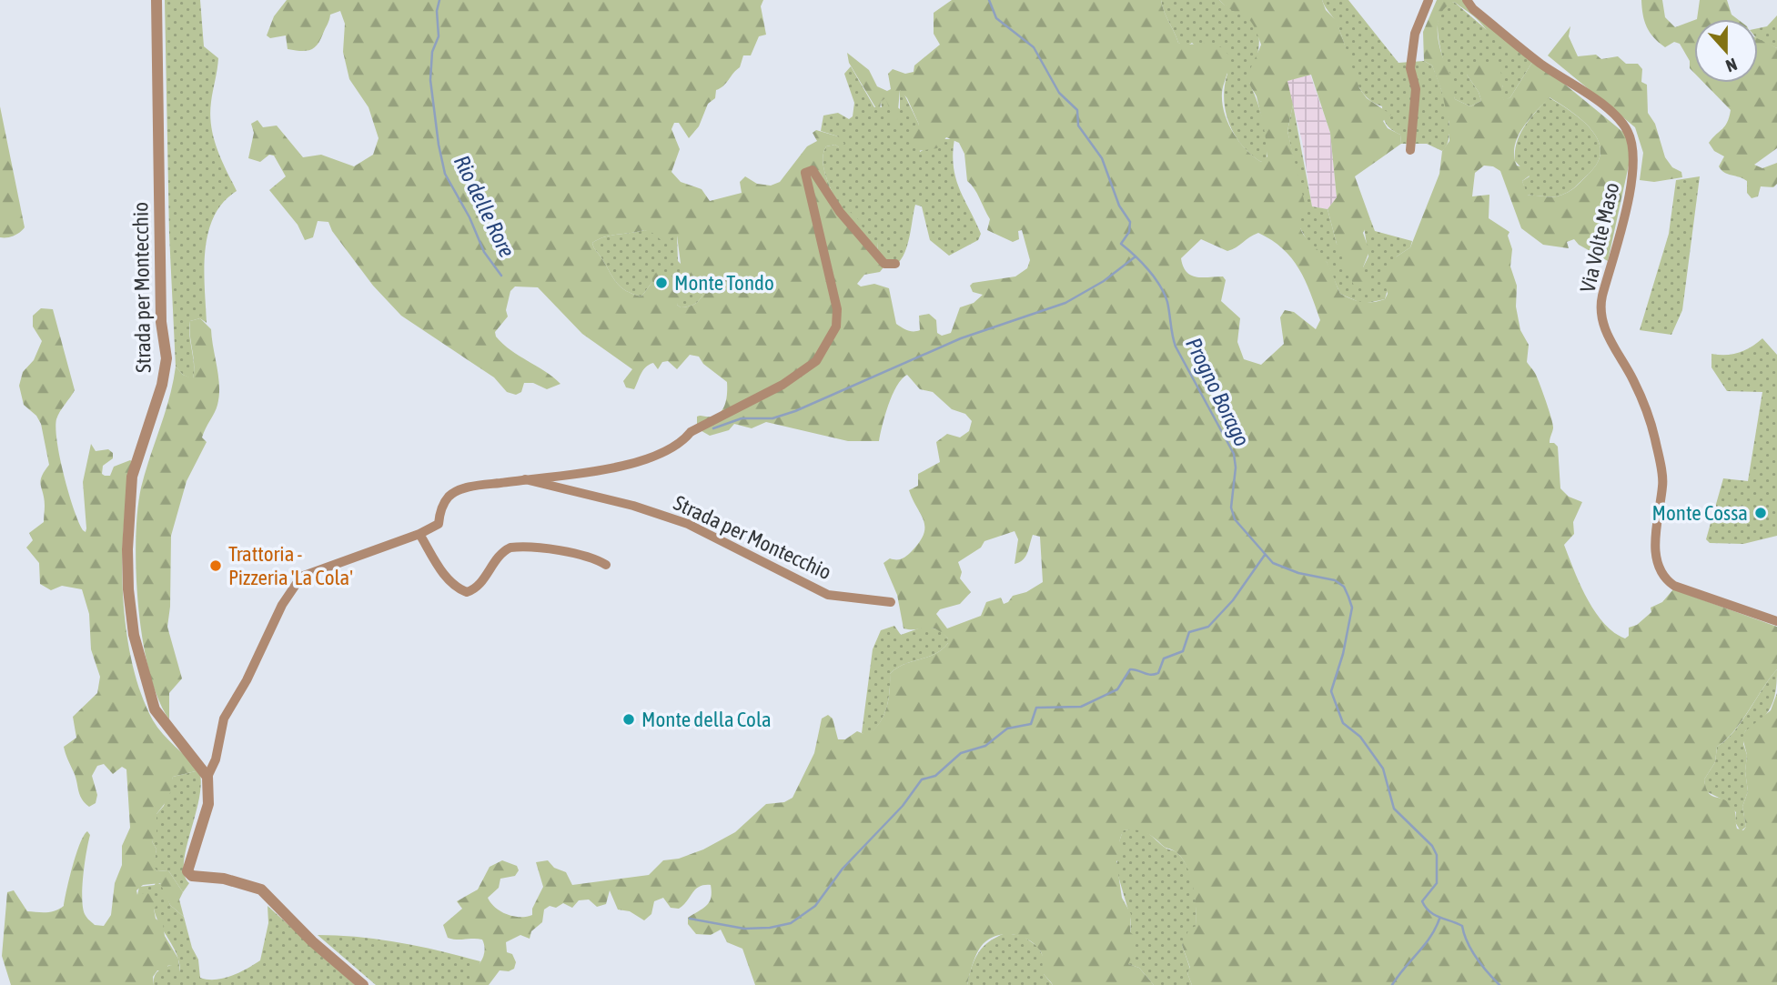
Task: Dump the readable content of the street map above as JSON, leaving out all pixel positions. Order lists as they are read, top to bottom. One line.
{"streets":{"street":["Via Volte Maso","Strada per Montecchio"]},"water":["Rio delle Rore","Progno Borago"],"places":["Monte Tondo","Monte Cossa","Trattoria - Pizzeria 'La Cola'","Monte della Cola"],"north":"bottom"}
